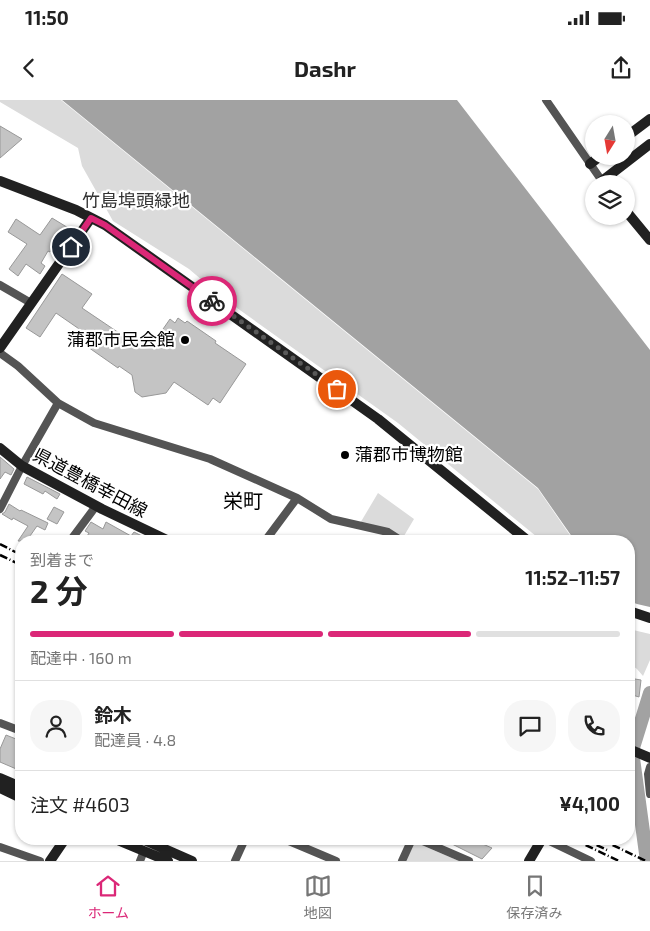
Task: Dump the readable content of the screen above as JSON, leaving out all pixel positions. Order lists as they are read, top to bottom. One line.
{"streets":{"street":["県道豊橋幸田線"]},"districts":["栄町"],"parks":["竹島埠頭緑地"],"places":["蒲郡市民会館","蒲郡市博物館"],"north":"bottom","page":{"status":"11:50","header":"Dashr","heading":["2 分","到着まで","11:52–11:57"],"panel":["鈴木","配達員 · 4.8","注文 #4603","¥4,100"],"bar":"配達中 · 160 m","tabs":["ホーム","地図","保存済み"]}}
